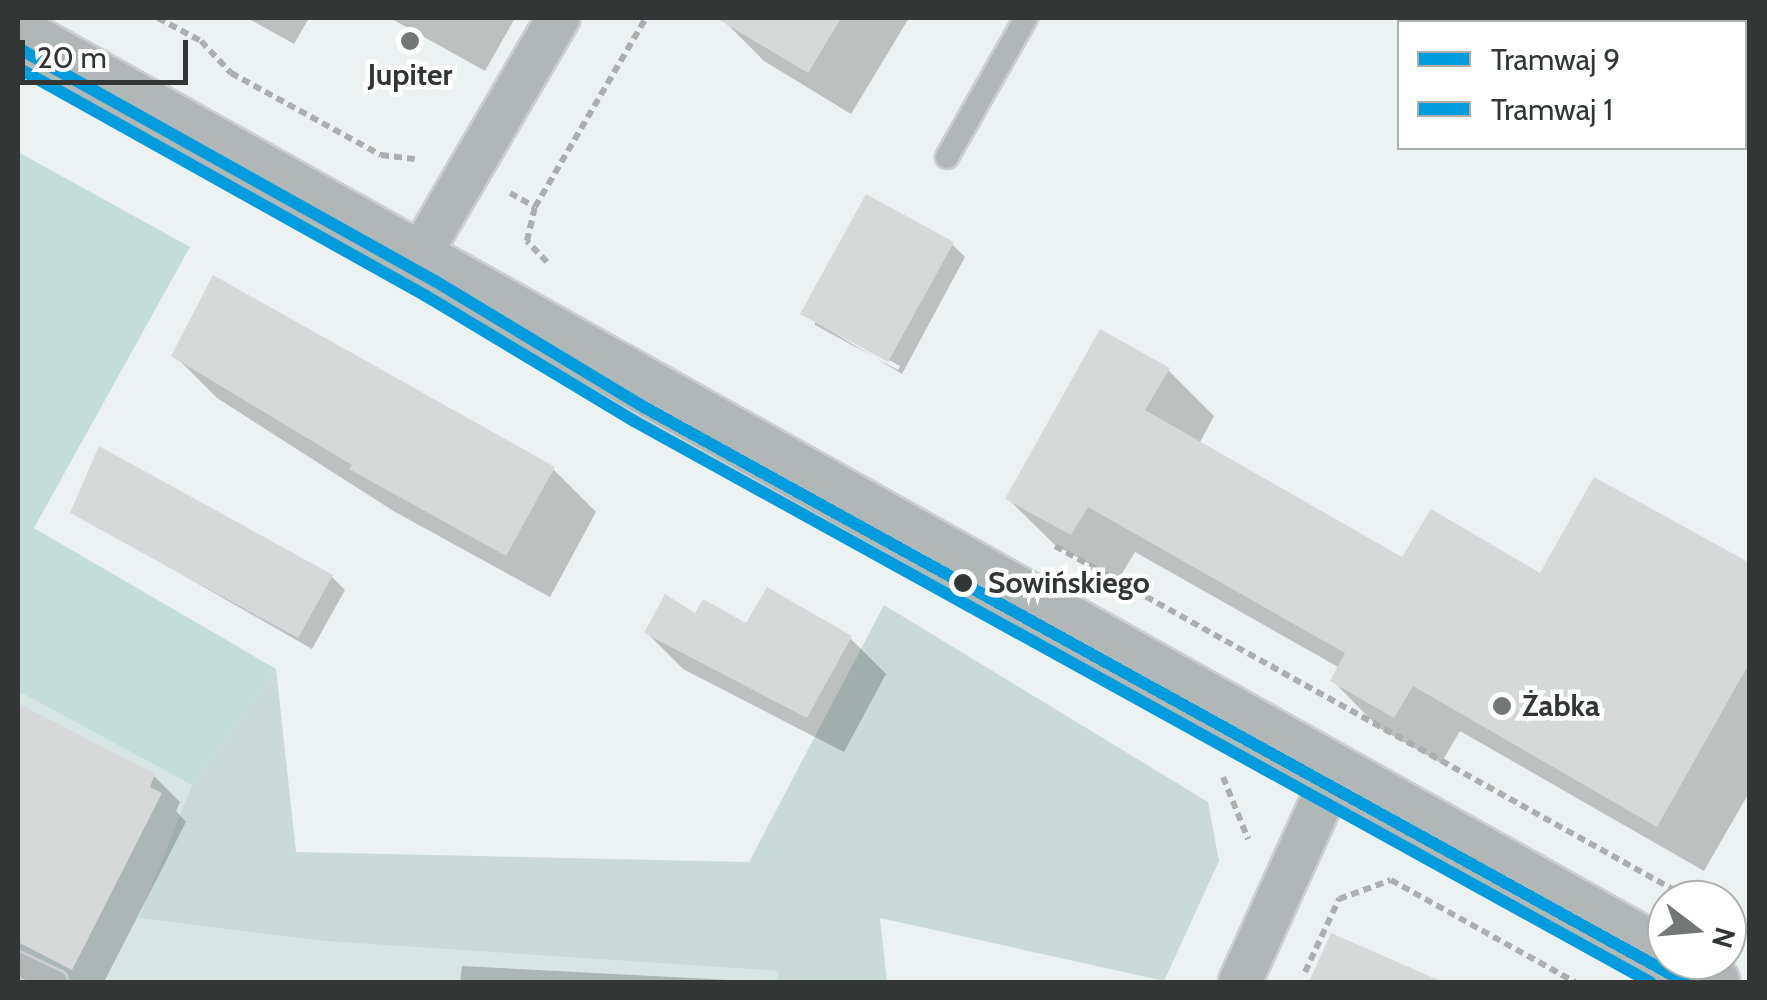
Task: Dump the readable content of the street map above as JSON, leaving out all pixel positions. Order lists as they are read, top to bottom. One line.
{"places":["Jupiter","Sowińskiego","Żabka"],"lines":["tram line 9","tram line 1"],"legend":["Tramwaj 9","Tramwaj 1"],"scale_bar":"20 m","north":"right"}
